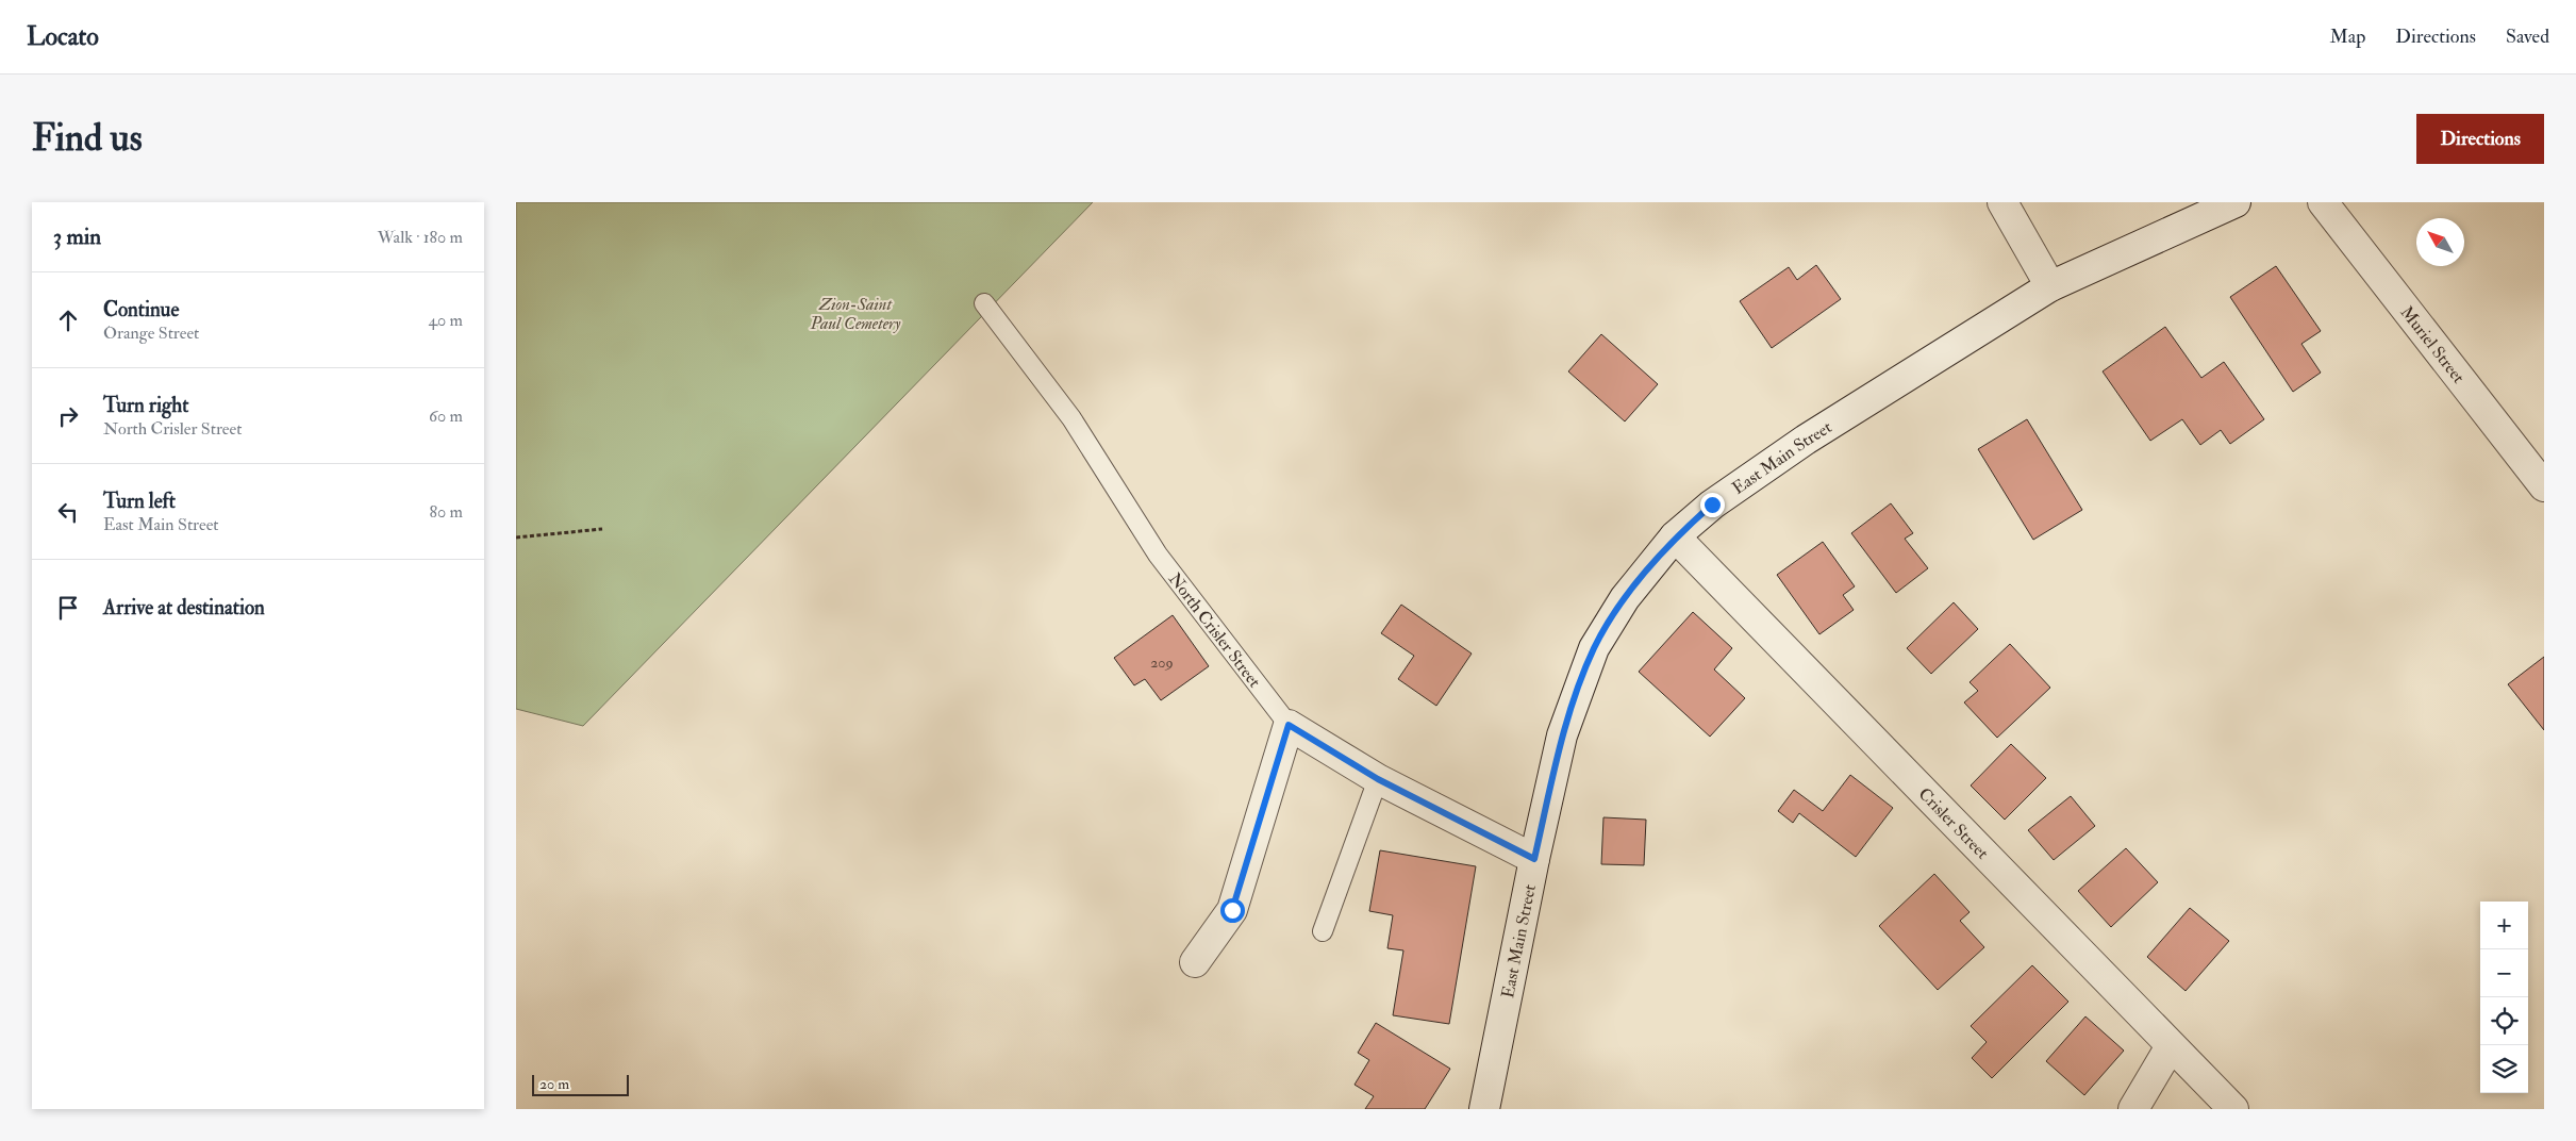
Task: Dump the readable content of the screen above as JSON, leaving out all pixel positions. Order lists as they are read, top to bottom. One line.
{"streets":{"street":["Muriel Street","East Main Street","North Crisler Street","Crisler Street"]},"crossings":[["East Main Street","North Crisler Street"],["East Main Street","Crisler Street"]],"parks":["Zion-Saint Paul Cemetery"],"house_numbers":["209"],"scale_bar":"20 m","north":"top left","page":{"header":"Locato","nav":["Map","Directions","Saved"],"buttons":"Directions","title":"Find us","heading":["3 min","Walk · 180 m"],"list":[["Continue","Orange Street","40 m"],["Turn right","North Crisler Street","60 m"],["Turn left","East Main Street","80 m"],"Arrive at destination"],"map_buttons":["+","−"],"scale":"20 m"}}
